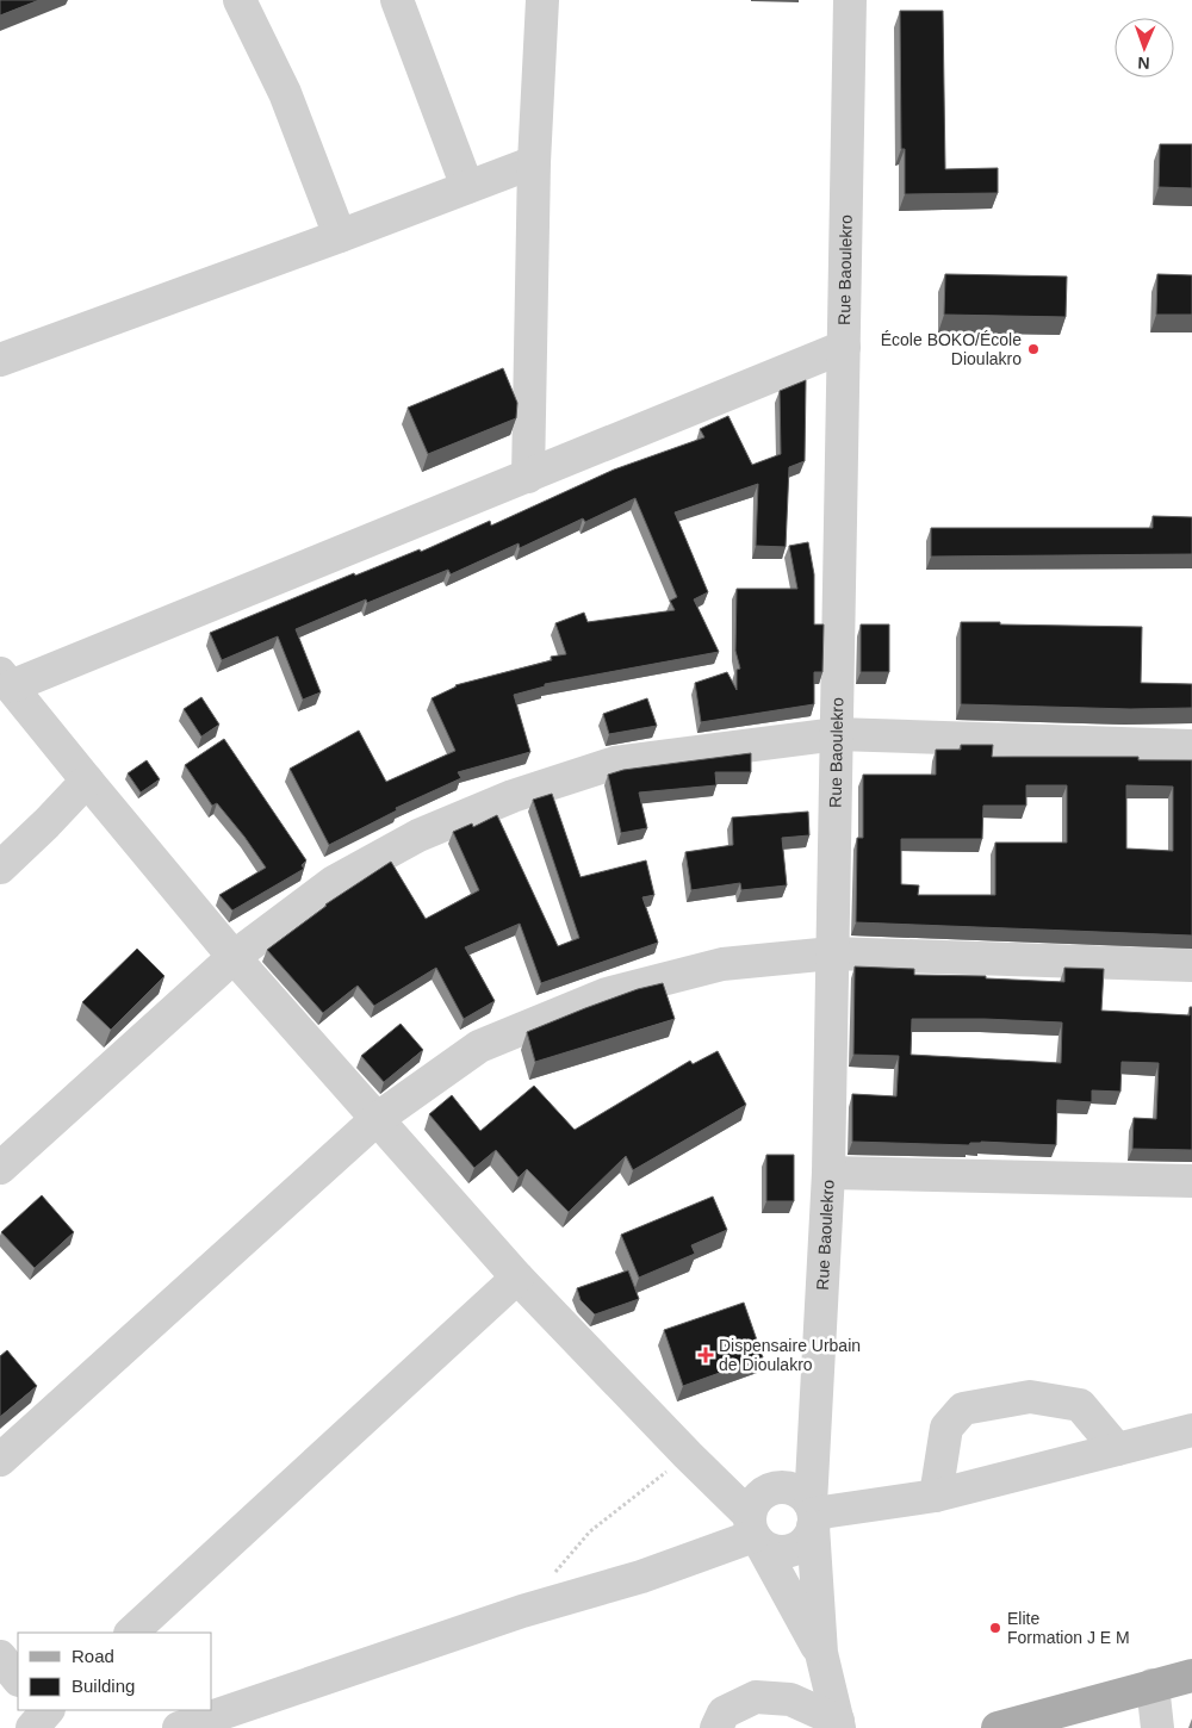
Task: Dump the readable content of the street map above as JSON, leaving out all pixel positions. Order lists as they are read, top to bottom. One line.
{"streets":{"street":["Rue Baoulekro"]},"places":{"other":["École BOKO/École Dioulakro","Elite Formation J E M"],"health":["Dispensaire Urbain de Dioulakro"]},"legend":["Road","Building"],"north":"bottom"}
